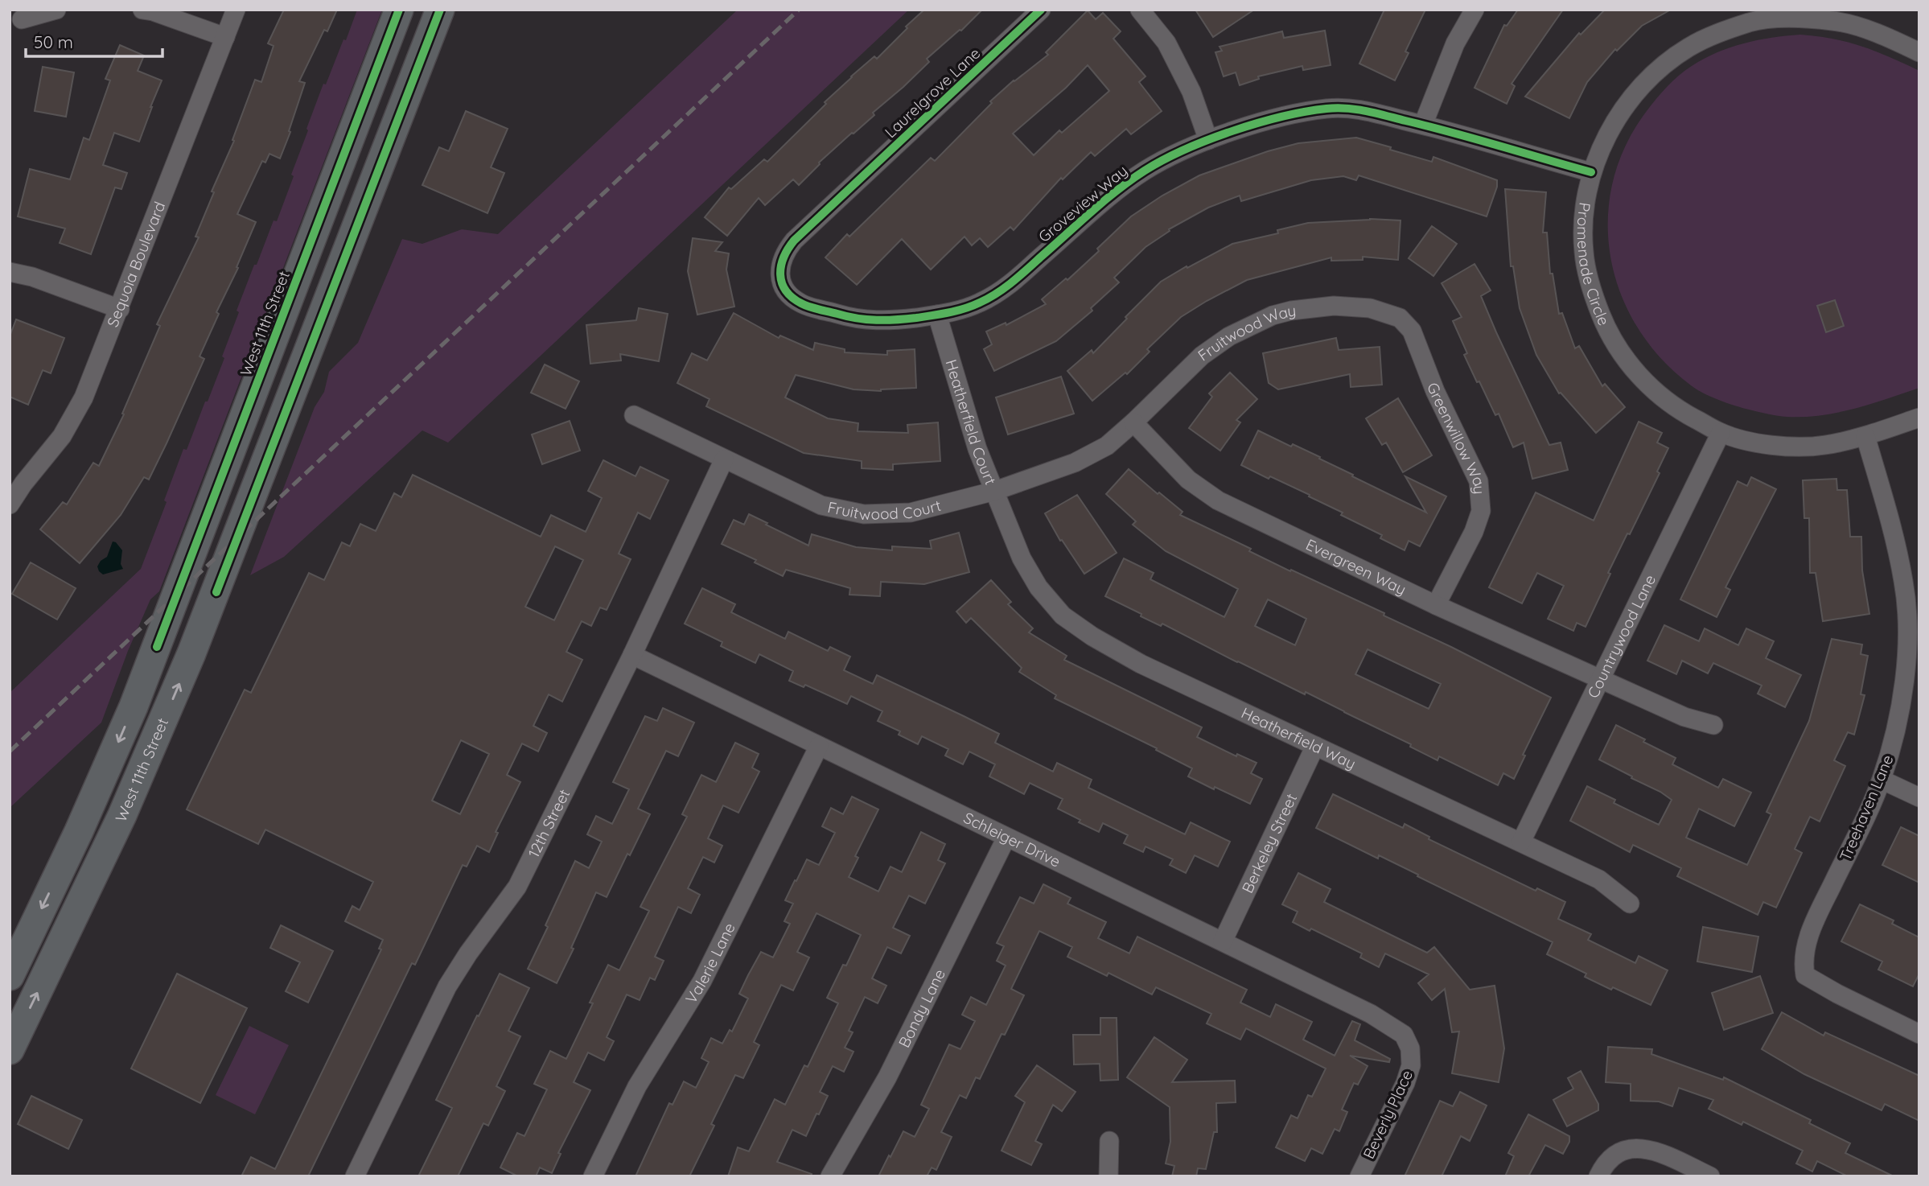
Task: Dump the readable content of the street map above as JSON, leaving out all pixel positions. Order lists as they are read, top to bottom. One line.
{"streets":{"main road":["West 11th Street"],"street":["Laurelgrove Lane","Groveview Way","Promenade Circle","Sequoia Boulevard","Fruitwood Way","Heatherfield Court","Greenwillow Way","Fruitwood Court","Evergreen Way","Countrywood Lane","Heatherfield Way","Treehaven Lane","12th Street","Schleiger Drive","Berkeley Street","Valerie Lane","Bondy Lane","Beverly Place"]},"crossings":[["Laurelgrove Lane","Groveview Way"],["Groveview Way","Promenade Circle"],["Groveview Way","Heatherfield Court"],["Promenade Circle","Countrywood Lane"],["Promenade Circle","Treehaven Lane"],["Fruitwood Way","Greenwillow Way"],["Fruitwood Way","Fruitwood Court"],["Fruitwood Way","Evergreen Way"],["Heatherfield Court","Fruitwood Court"],["Heatherfield Court","Heatherfield Way"],["Greenwillow Way","Evergreen Way"],["Fruitwood Court","Evergreen Way"],["Fruitwood Court","12th Street"],["Evergreen Way","Countrywood Lane"],["Countrywood Lane","Heatherfield Way"],["Heatherfield Way","Berkeley Street"],["12th Street","Schleiger Drive"],["Schleiger Drive","Berkeley Street"],["Schleiger Drive","Valerie Lane"],["Schleiger Drive","Bondy Lane"],["Schleiger Drive","Beverly Place"]],"scale_bar":"50 m"}
